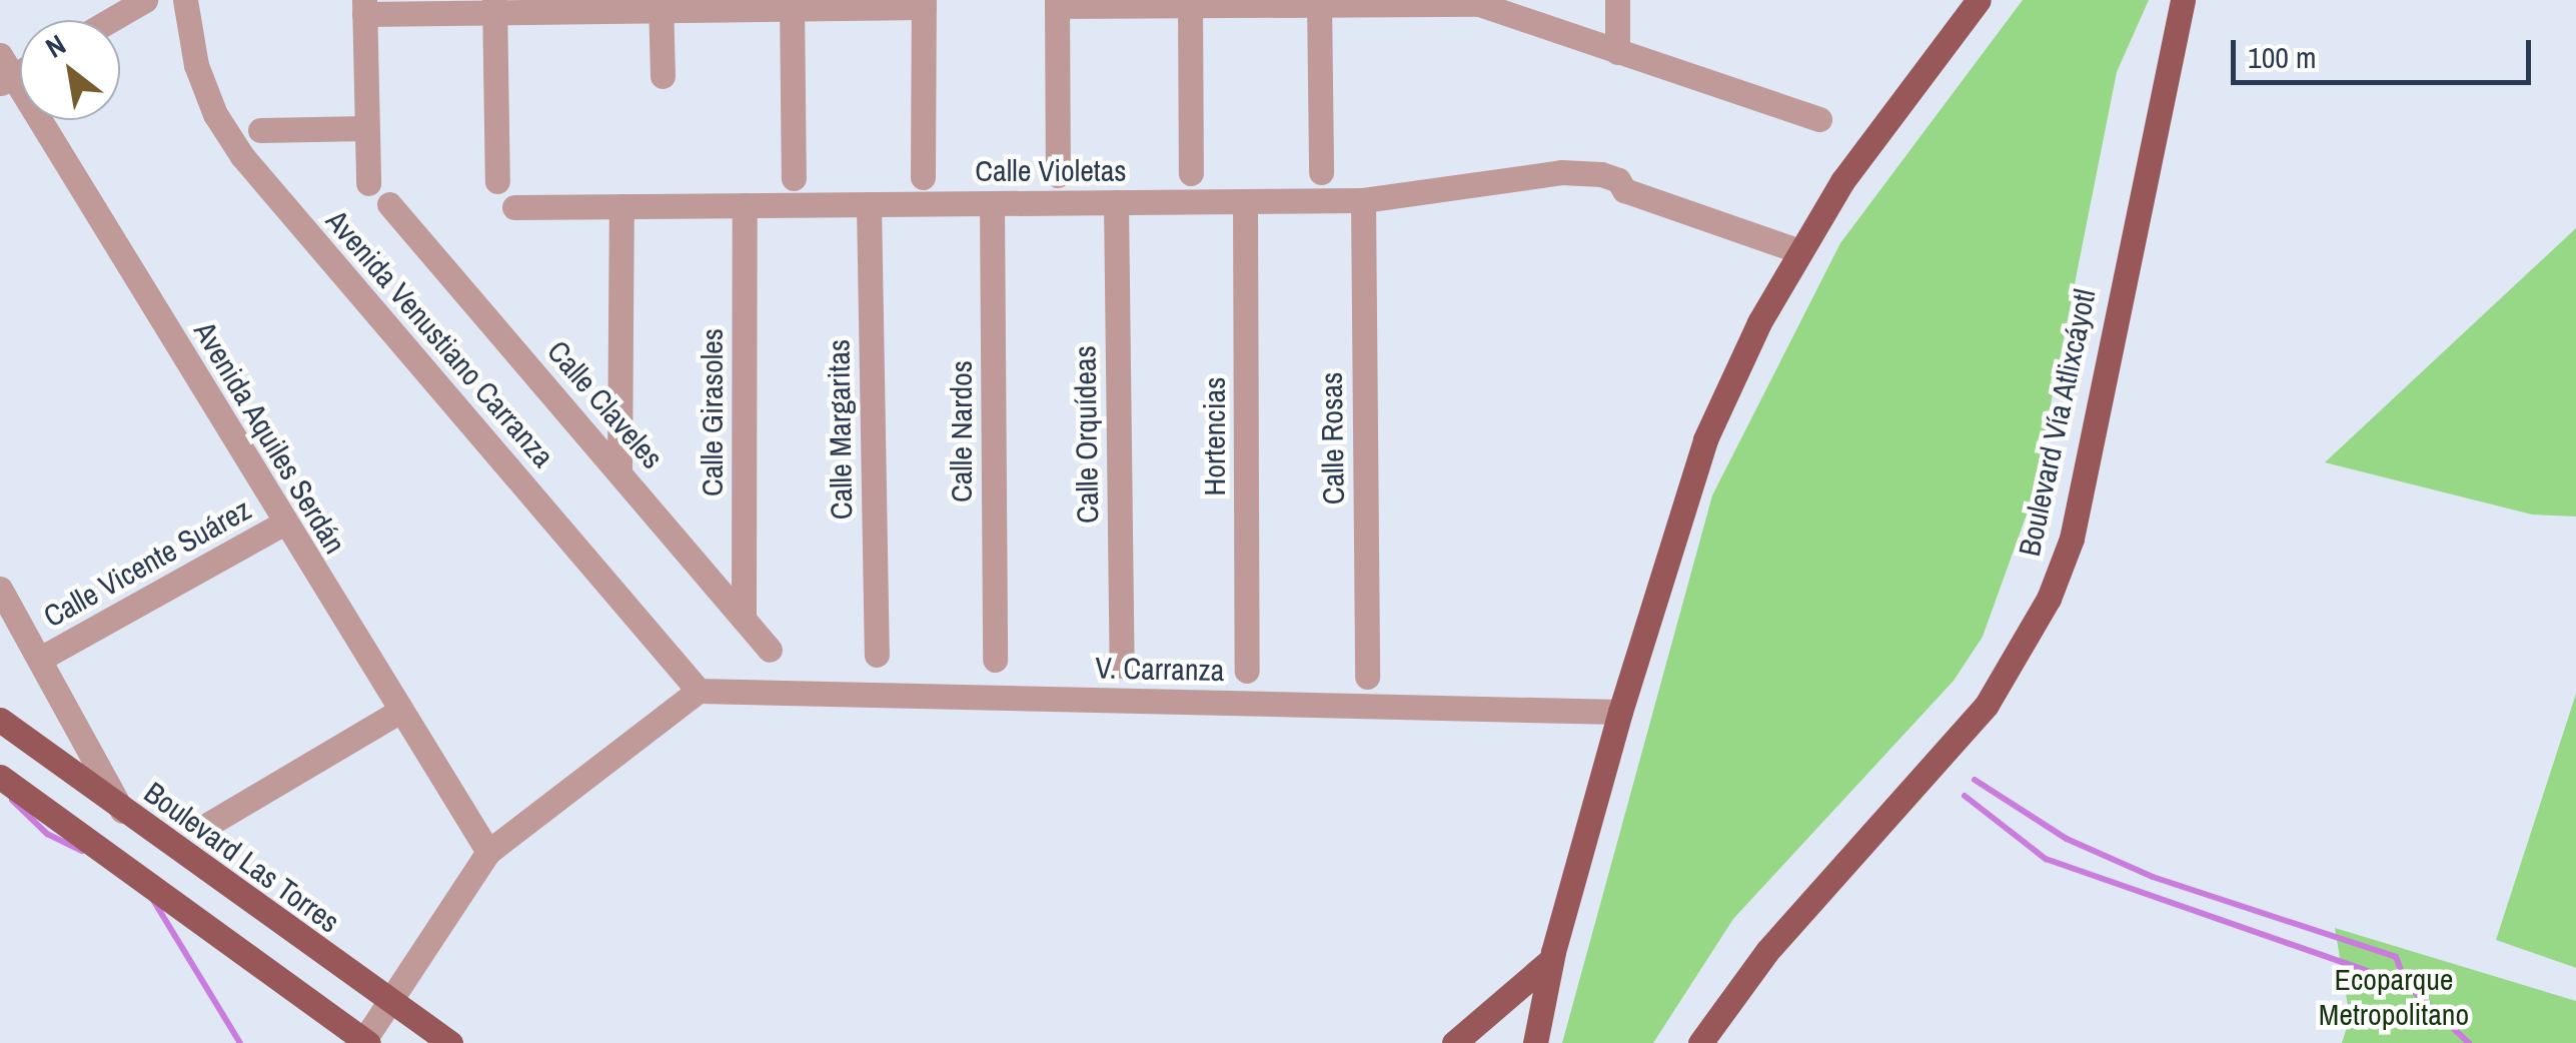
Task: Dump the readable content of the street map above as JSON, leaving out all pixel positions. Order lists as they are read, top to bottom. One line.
{"streets":{"main road":["Boulevard Vía Atlixcáyotl","Boulevard Las Torres"],"street":["Calle Violetas","Avenida Venustiano Carranza","Calle Claveles","Calle Girasoles","Calle Margaritas","Calle Nardos","Calle Orquídeas","Hortencias","Avenida Aquiles Serdán","Calle Rosas","Calle Vicente Suárez","V. Carranza"]},"crossings":[["Calle Violetas","Calle Girasoles"],["Calle Violetas","Calle Margaritas"],["Calle Violetas","Calle Nardos"],["Calle Violetas","Calle Orquídeas"],["Calle Violetas","Hortencias"],["Calle Violetas","Calle Rosas"],["Avenida Venustiano Carranza","V. Carranza"],["Calle Claveles","Calle Girasoles"],["Avenida Aquiles Serdán","Calle Vicente Suárez"]],"parks":["Ecoparque Metropolitano"],"scale_bar":"100 m","north":"top left"}
